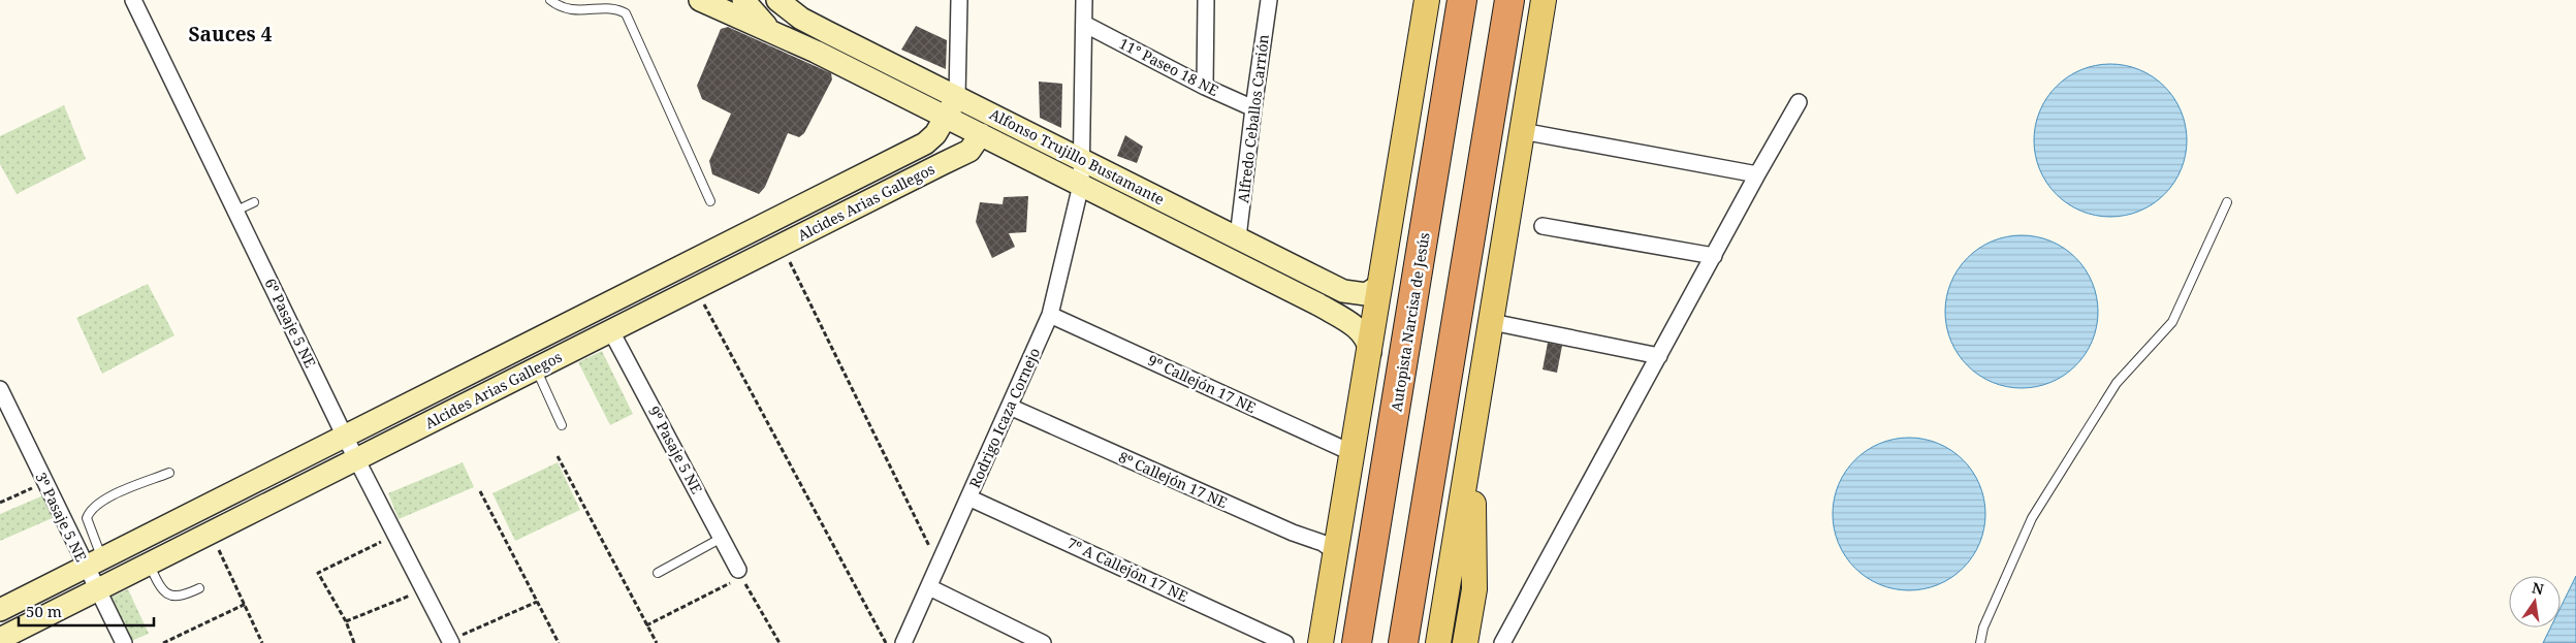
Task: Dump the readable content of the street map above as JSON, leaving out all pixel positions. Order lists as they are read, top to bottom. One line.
{"streets":{"highway":["Autopista Narcisa de Jesús"],"street":["11° Paseo 18 NE","Alfredo Ceballos Carrión","Alfonso Trujillo Bustamante","Alcides Arias Gallegos","6º Pasaje 5 NE","9º Callejón 17 NE","Rodrigo Icaza Cornejo","9º Pasaje 5 NE","8º Callejón 17 NE","3º Pasaje 5 NE","7º A Callejón 17 NE"]},"crossings":[["11° Paseo 18 NE","Alfredo Ceballos Carrión"],["11° Paseo 18 NE","Rodrigo Icaza Cornejo"],["Alfredo Ceballos Carrión","Alfonso Trujillo Bustamante"],["Alfonso Trujillo Bustamante","Alcides Arias Gallegos"],["Alfonso Trujillo Bustamante","Rodrigo Icaza Cornejo"],["Alcides Arias Gallegos","6º Pasaje 5 NE"],["Alcides Arias Gallegos","9º Pasaje 5 NE"],["Alcides Arias Gallegos","3º Pasaje 5 NE"],["9º Callejón 17 NE","Rodrigo Icaza Cornejo"],["Rodrigo Icaza Cornejo","8º Callejón 17 NE"],["Rodrigo Icaza Cornejo","7º A Callejón 17 NE"]],"districts":["Sauces 4"],"scale_bar":"50 m","north":"top"}
